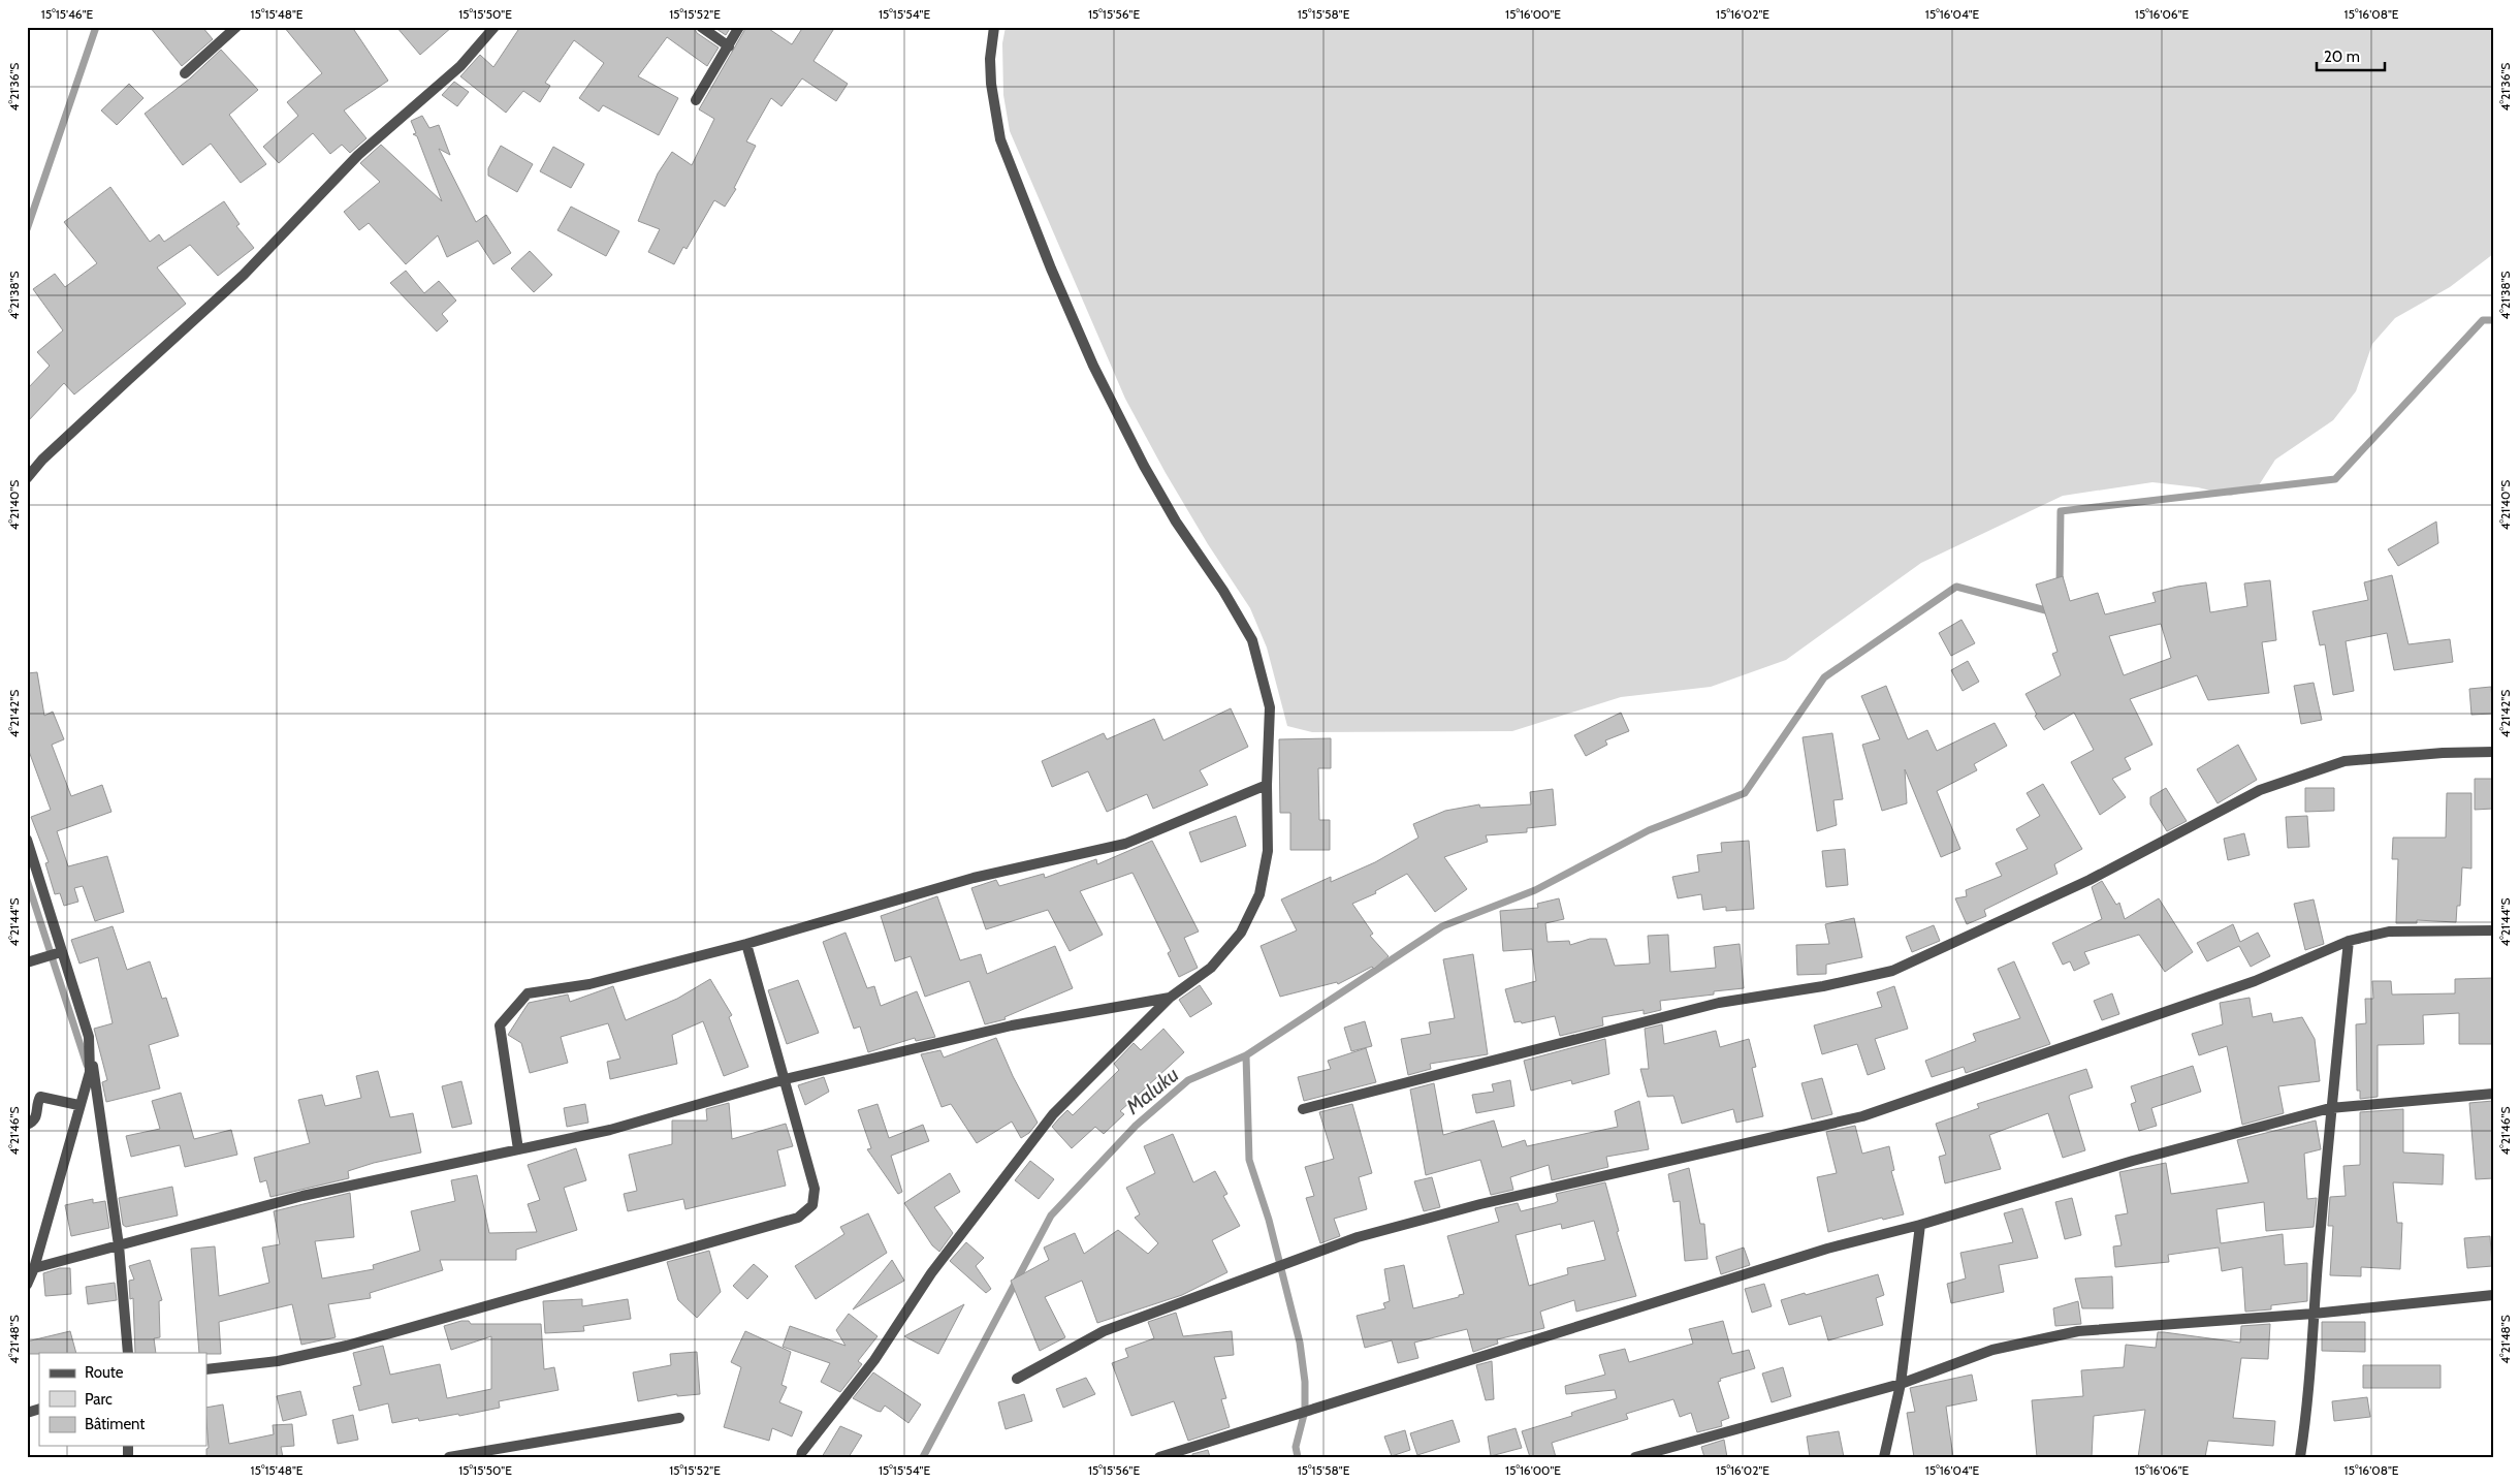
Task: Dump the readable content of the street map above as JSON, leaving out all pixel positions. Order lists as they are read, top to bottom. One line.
{"water":["Maluku"],"legend":["Route","Parc","Bâtiment"],"scale_bar":"20 m","coordinates":["15°15'46\"E","15°15'48\"E","15°15'50\"E","15°15'52\"E","15°15'54\"E","15°15'56\"E","15°15'58\"E","15°16'00\"E","15°16'02\"E","15°16'04\"E","15°16'06\"E","15°16'08\"E","4°21'36\"S","4°21'38\"S","4°21'40\"S","4°21'42\"S","4°21'44\"S","4°21'46\"S","4°21'48\"S"]}
